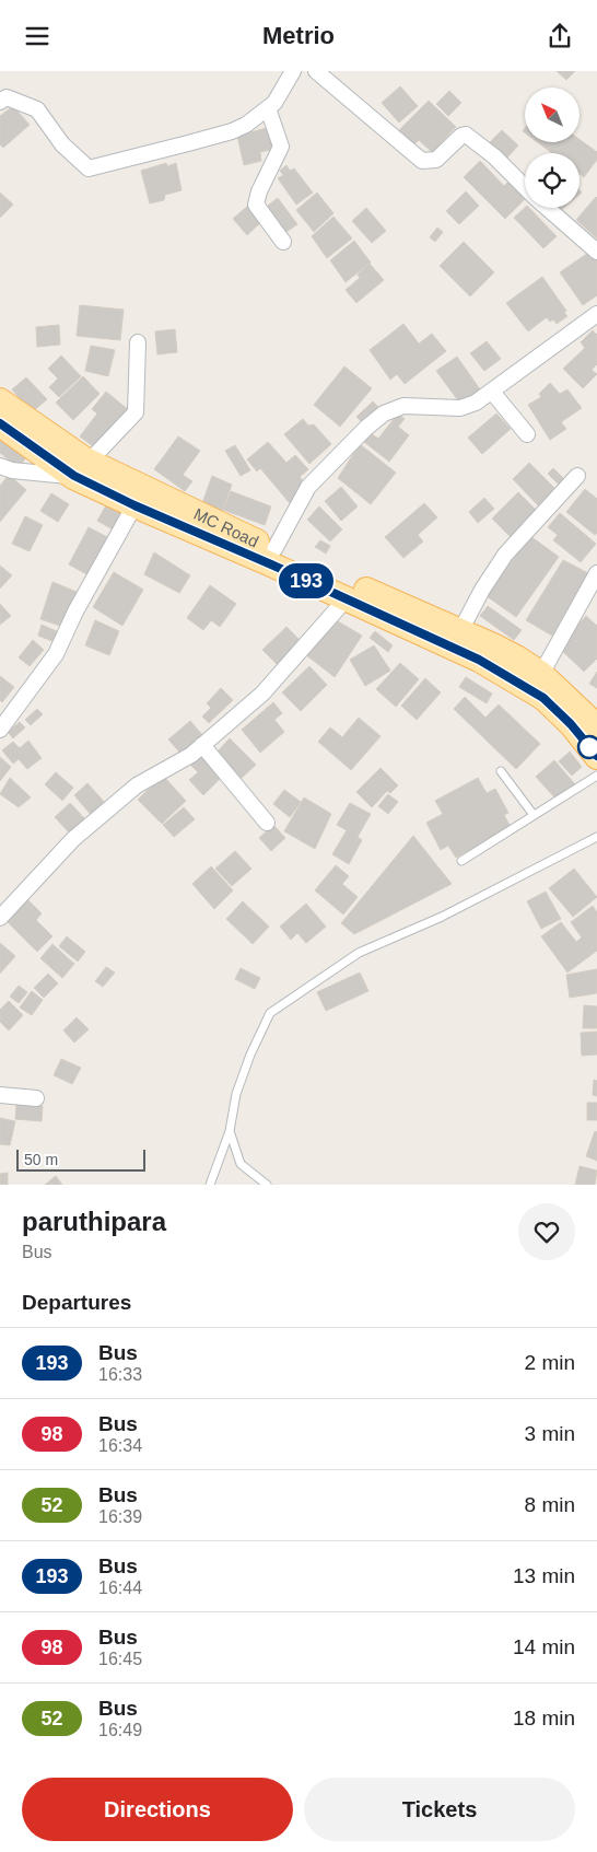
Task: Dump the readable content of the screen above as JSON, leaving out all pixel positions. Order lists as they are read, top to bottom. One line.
{"streets":{"main road":["MC Road"]},"lines":["bus line 193"],"scale_bar":"50 m","north":"top left","page":{"header":"Metrio","on_map":"193","scale":"50 m","heading":[["paruthipara","Bus"],"Departures"],"list":[{"mark":"193","name":"Bus","note":"16:33","value":"2 min"},{"mark":"98","name":"Bus","note":"16:34","value":"3 min"},{"mark":"52","name":"Bus","note":"16:39","value":"8 min"},{"mark":"193","name":"Bus","note":"16:44","value":"13 min"},{"mark":"98","name":"Bus","note":"16:45","value":"14 min"},{"mark":"52","name":"Bus","note":"16:49","value":"18 min"}],"buttons":["Directions","Tickets"]}}
